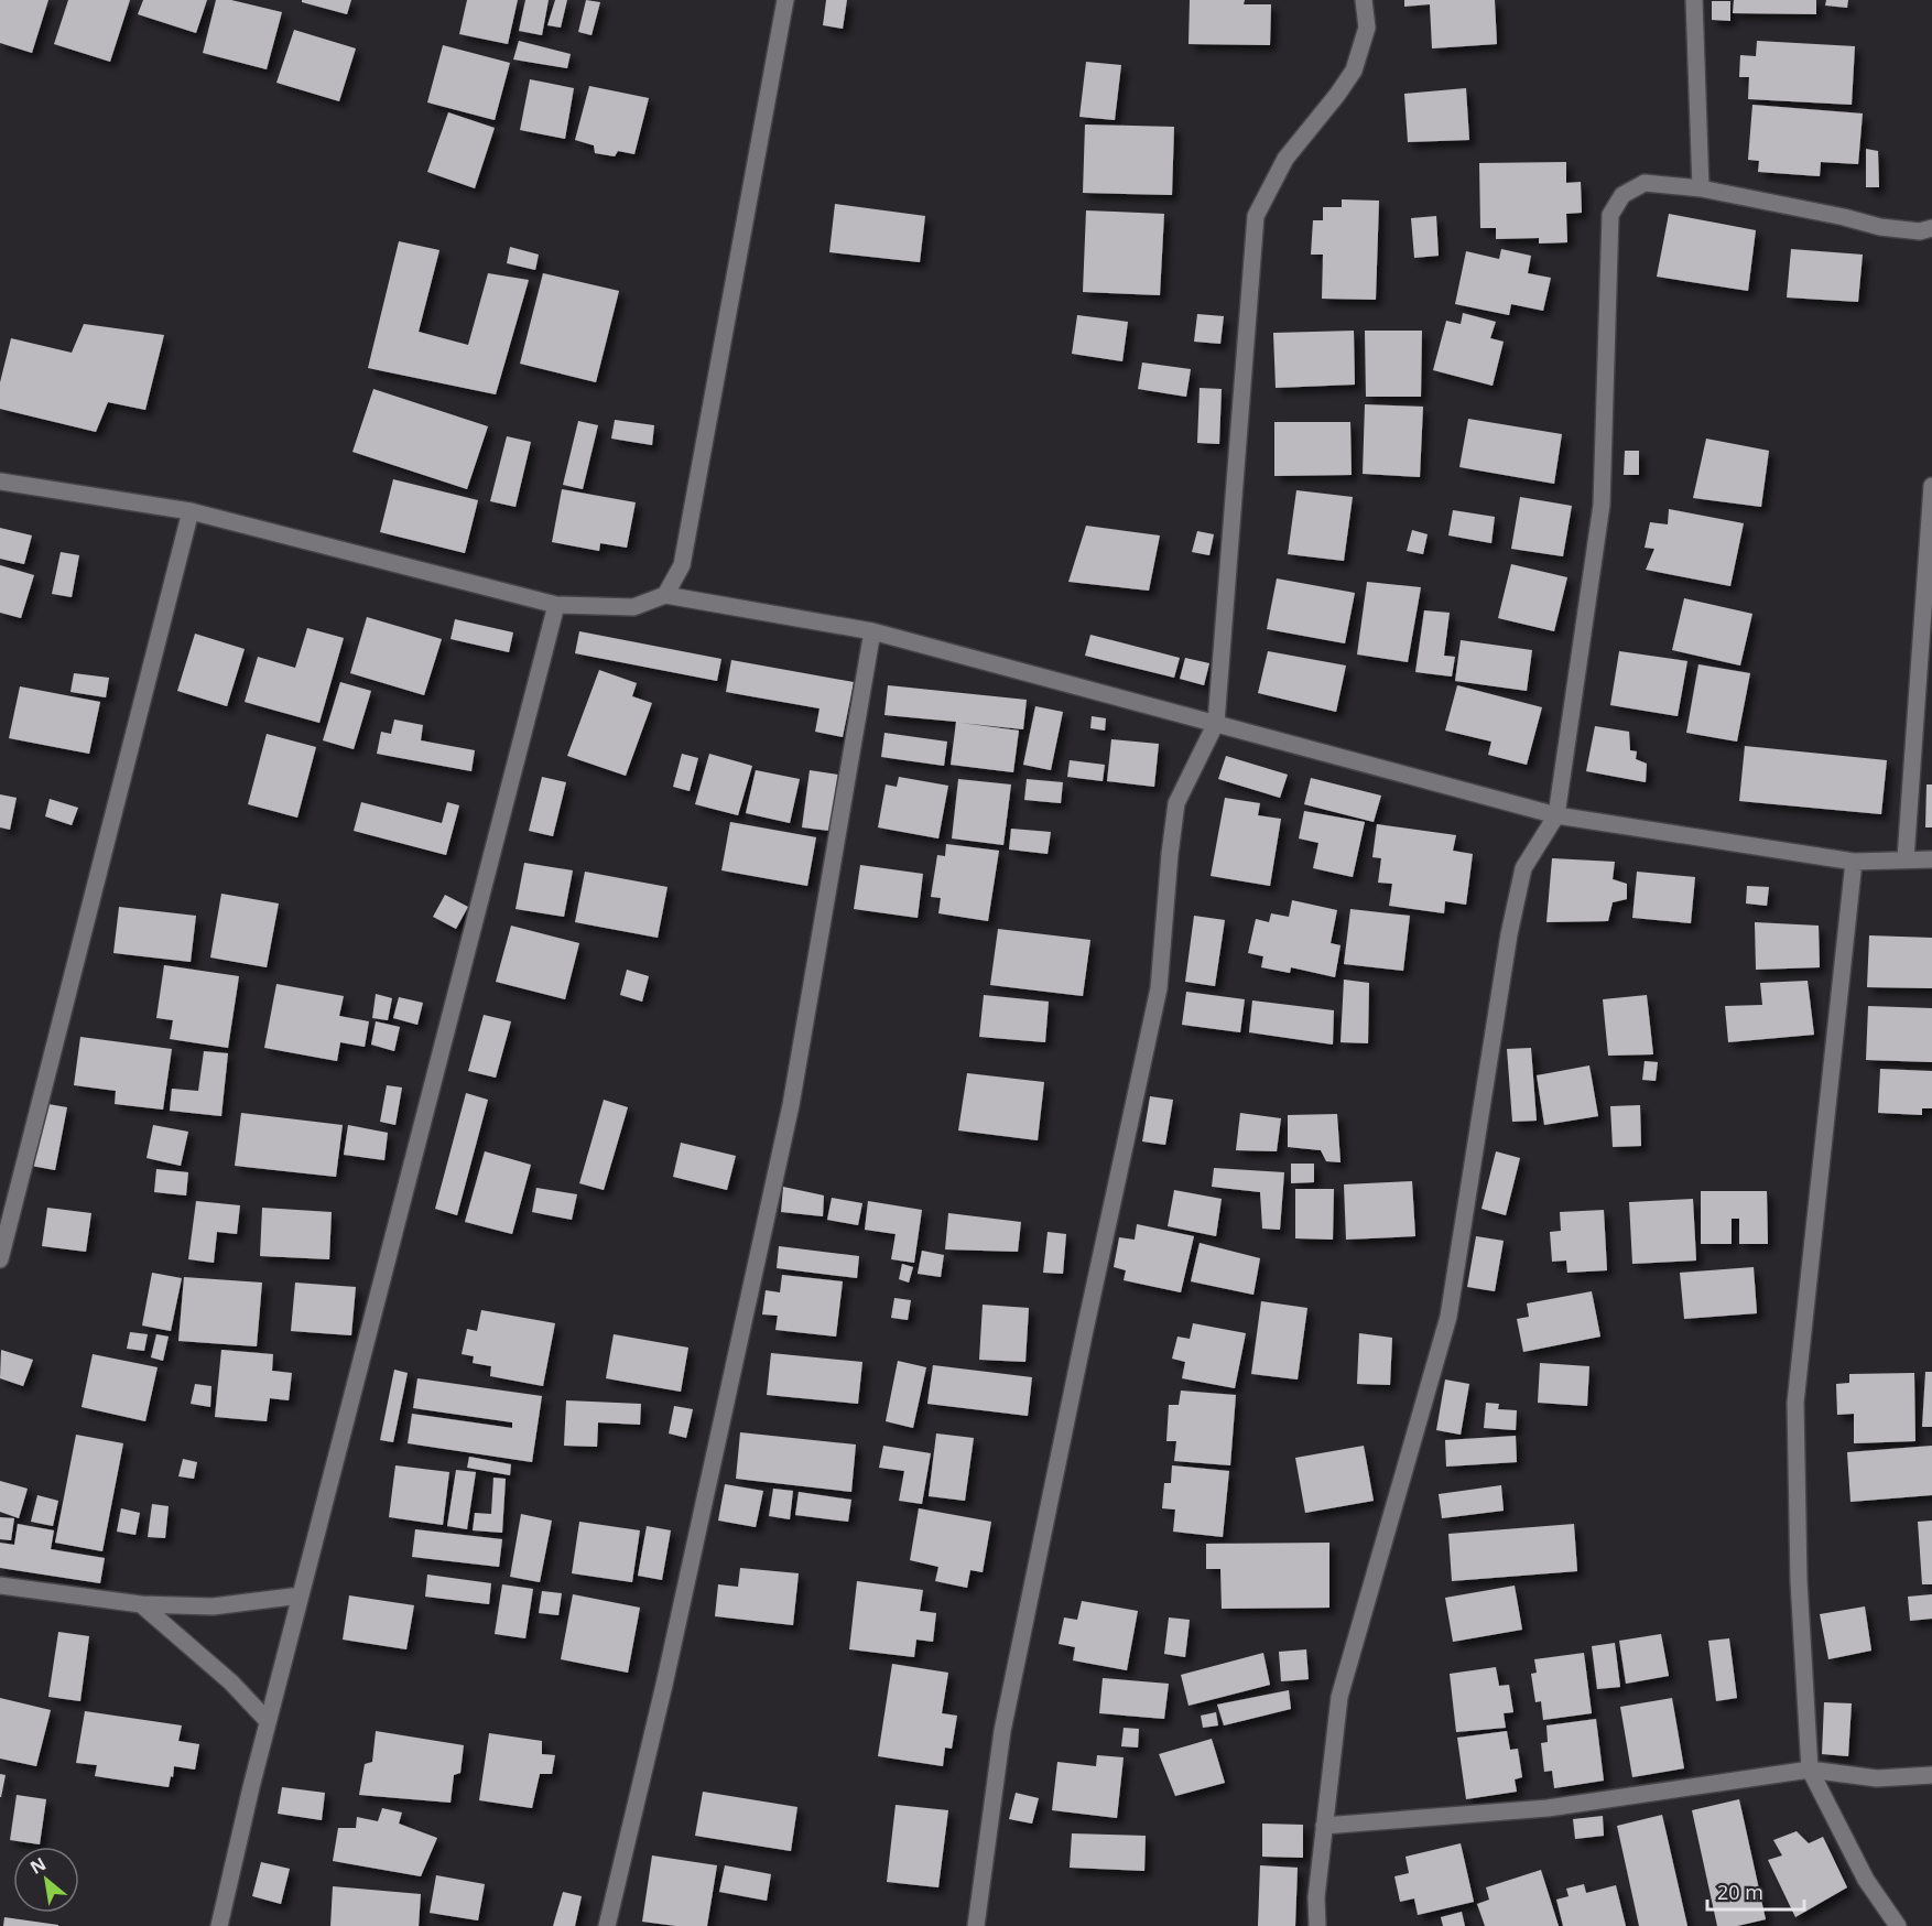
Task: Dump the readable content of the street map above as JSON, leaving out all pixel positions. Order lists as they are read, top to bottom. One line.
{"scale_bar":"20 m","north":"top left"}
